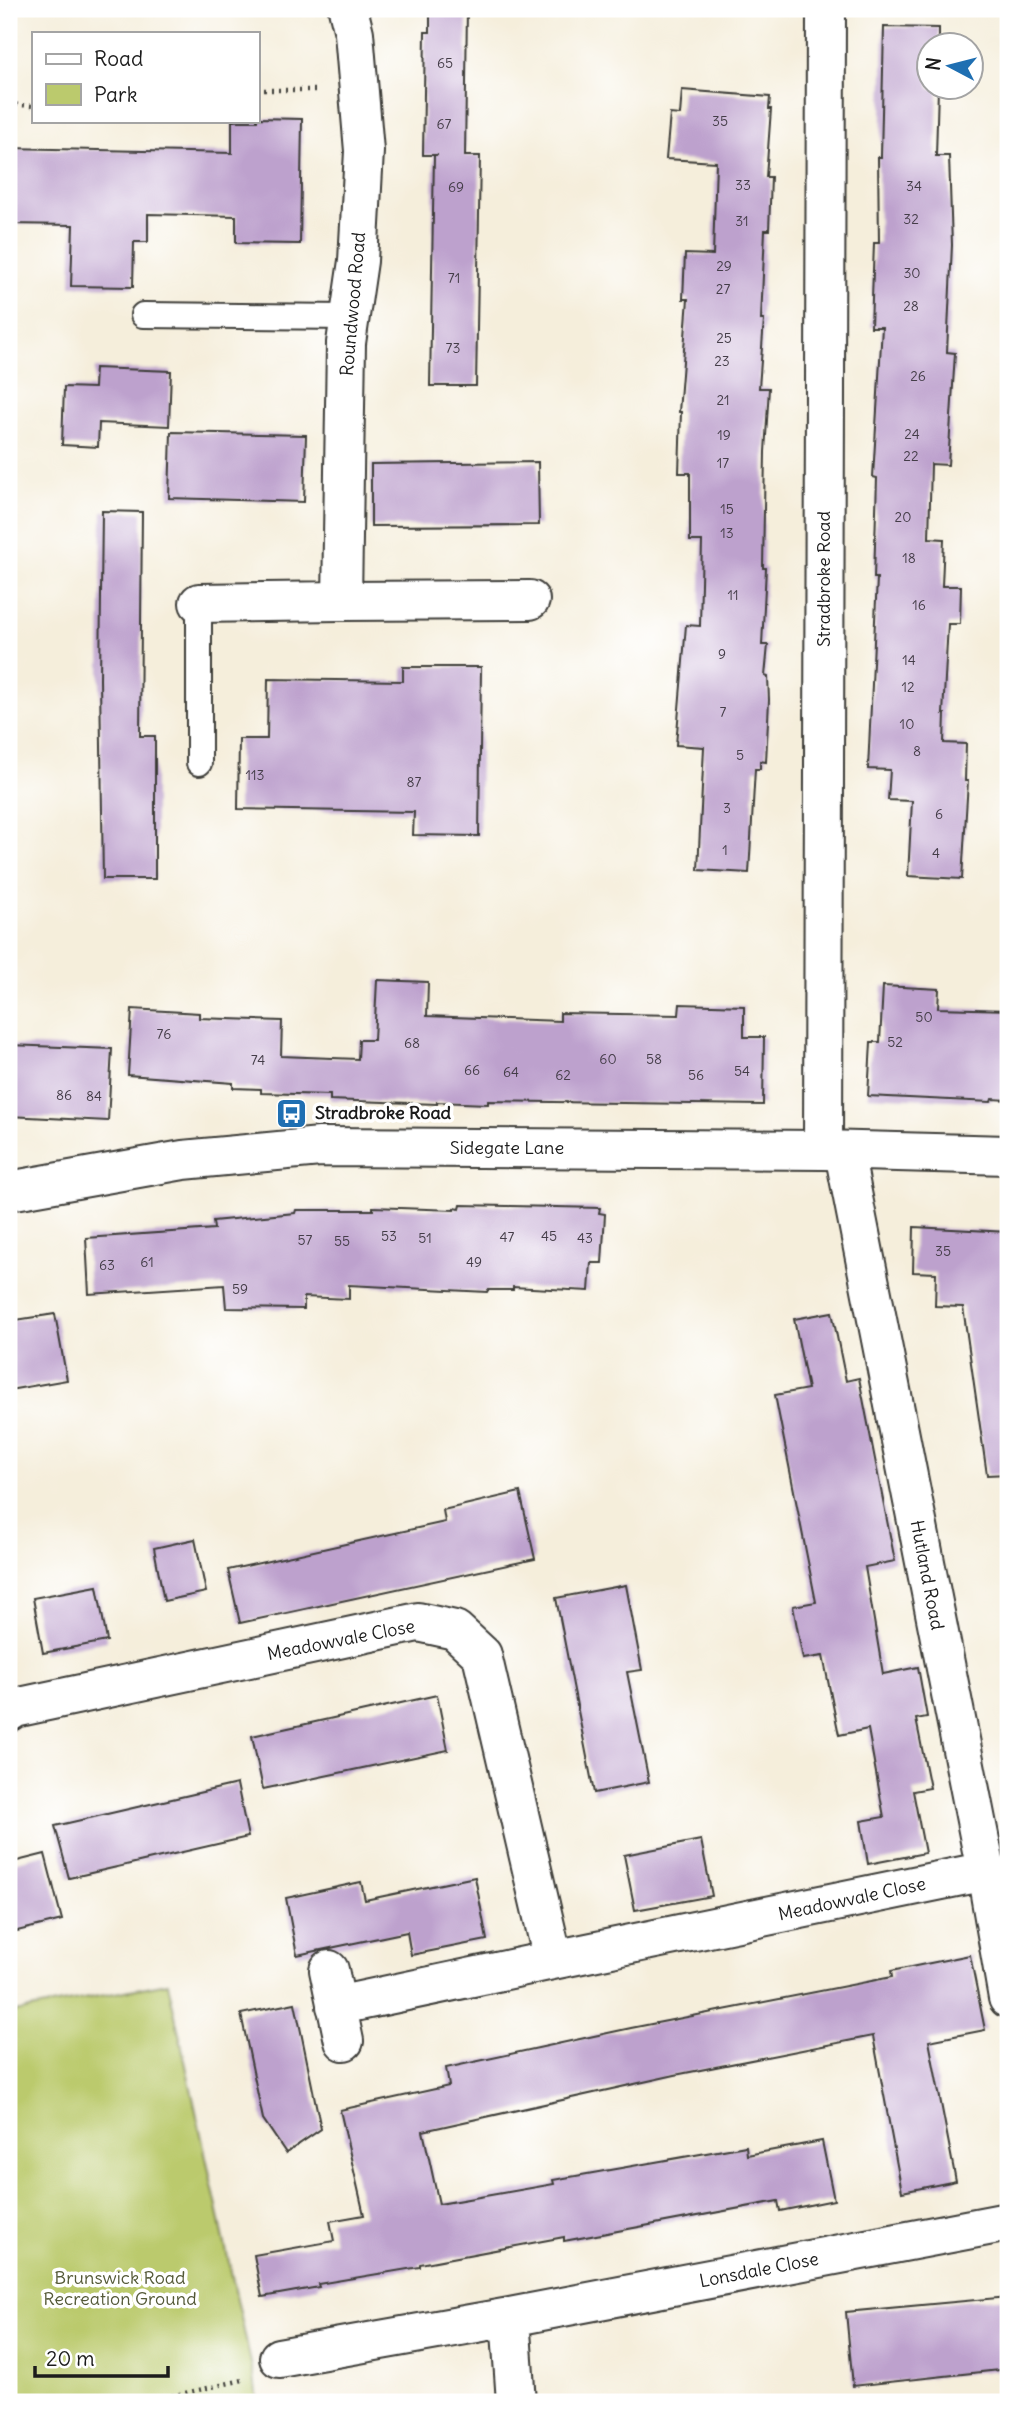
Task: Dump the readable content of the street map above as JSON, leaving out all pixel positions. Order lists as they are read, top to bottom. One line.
{"streets":{"street":["Roundwood Road","Stradbroke Road","Sidegate Lane","Hutland Road","Meadowvale Close","Lonsdale Close"]},"crossings":[["Stradbroke Road","Sidegate Lane"],["Stradbroke Road","Hutland Road"],["Sidegate Lane","Hutland Road"],["Hutland Road","Meadowvale Close"]],"parks":["Brunswick Road Recreation Ground"],"places":{"bus stop":["Stradbroke Road"]},"house_numbers":["65","35","67","33","34","69","32","31","29","30","71","27","28","25","73","23","26","21","24","19","22","17","15","20","13","18","11","16","9","14","12","7","10","8","5","113","87","3","6","1","4","50","76","52","68","60","58","74","66","54","64","62","56","86","84","53","45","47","51","43","57","55","35","61","49","63","59"],"legend":["Road","Park"],"scale_bar":"20 m","north":"left"}
